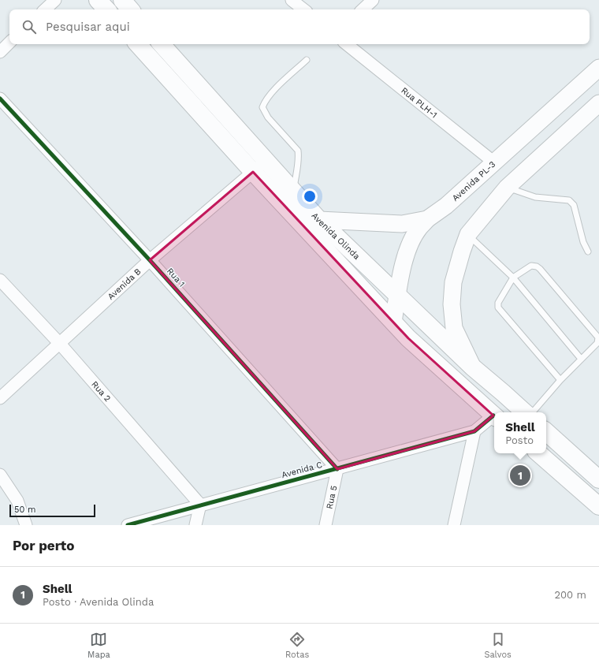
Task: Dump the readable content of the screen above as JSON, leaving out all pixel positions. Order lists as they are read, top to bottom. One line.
{"streets":{"main road":["Avenida Olinda"],"street":["Rua PLH-1","Avenida PL-3","Rua 1","Avenida B","Rua 2","Avenida C","Rua 5"]},"crossings":[["Rua PLH-1","Avenida PL-3"],["Avenida PL-3","Avenida Olinda"],["Avenida Olinda","Avenida B"],["Avenida Olinda","Avenida C"],["Rua 1","Avenida B"],["Rua 1","Avenida C"],["Rua 1","Rua 5"],["Avenida B","Rua 2"],["Rua 2","Avenida C"],["Avenida C","Rua 5"]],"scale_bar":"50 m","page":{"search":"Pesquisar aqui","popup":["Shell","Posto"],"pins":"1","scale":"50 m","heading":"Por perto","list":[{"mark":"1","name":"Shell","note":"Posto · Avenida Olinda","value":"200 m"}],"nav":["Mapa","Rotas","Salvos"]}}
